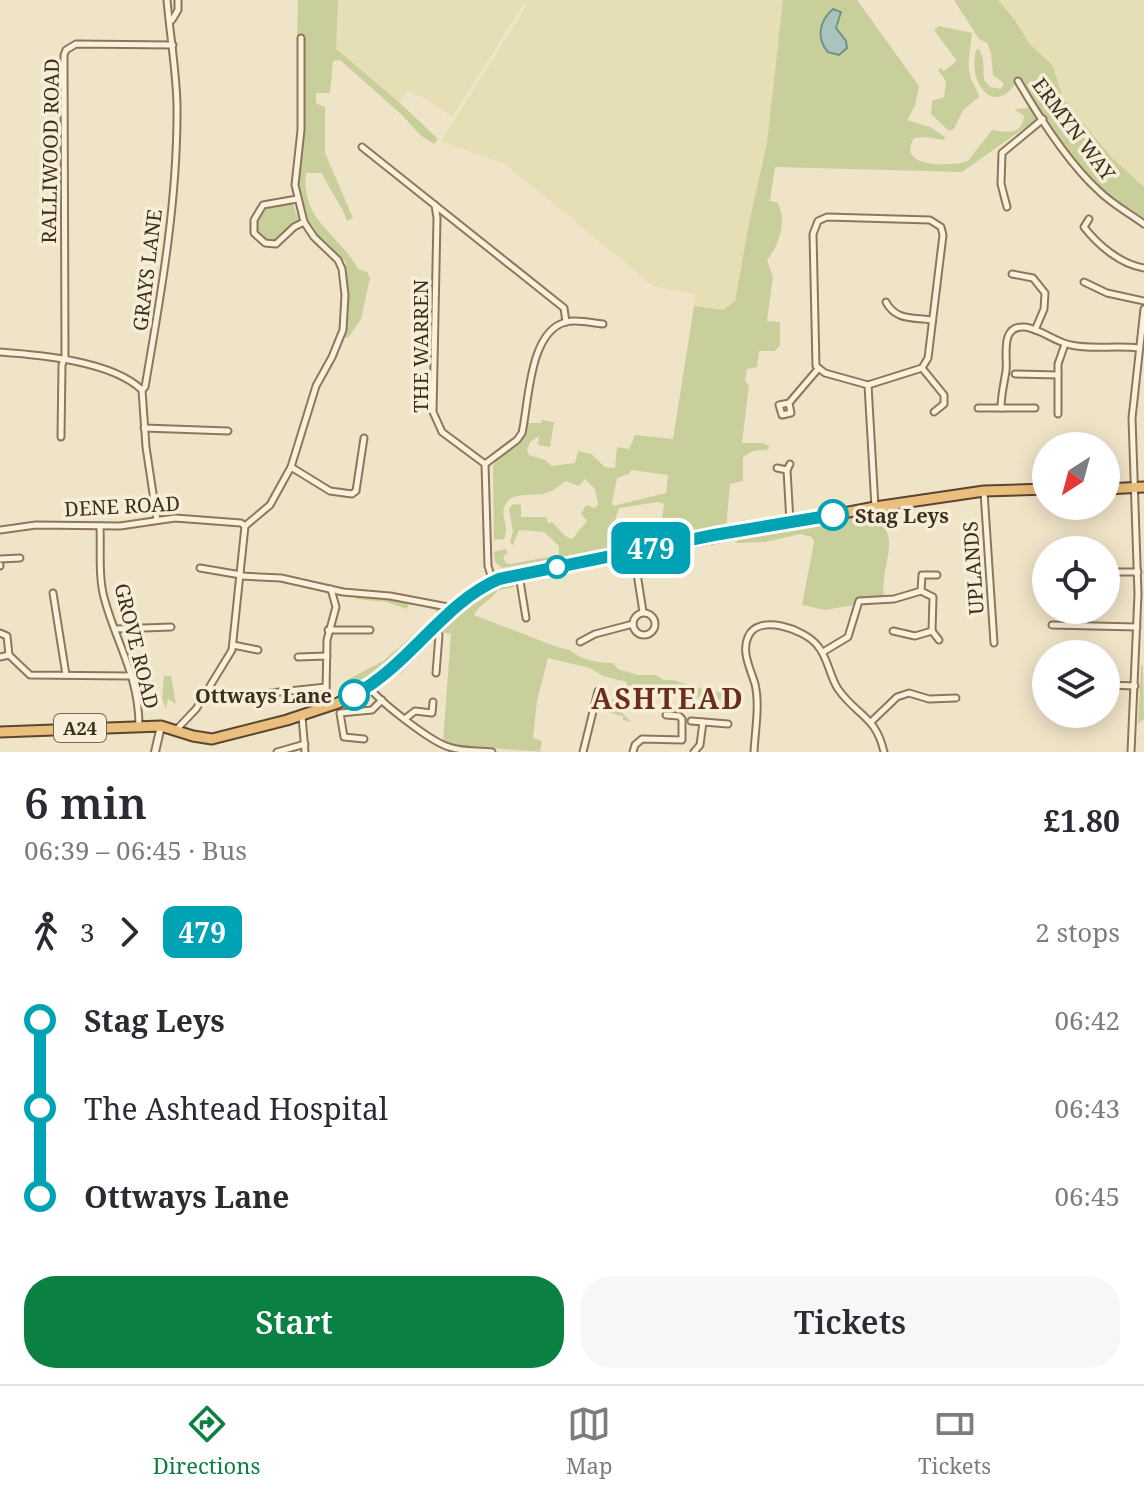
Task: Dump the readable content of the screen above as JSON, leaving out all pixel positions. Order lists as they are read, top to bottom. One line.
{"streets":{"highway":["A24"],"street":["ERMYN WAY","RALLIWOOD ROAD","GRAYS LANE","THE WARREN","DENE ROAD","UPLANDS","GROVE ROAD"]},"crossings":[["RALLIWOOD ROAD","GRAYS LANE"],["GRAYS LANE","DENE ROAD"],["DENE ROAD","GROVE ROAD"],["UPLANDS","A24"],["GROVE ROAD","A24"]],"districts":["ASHTEAD"],"places":["Stag Leys","Ottways Lane"],"lines":["bus line 479"],"north":"bottom left","page":{"on_map":"479","heading":["6 min","06:39 – 06:45 · Bus","£1.80"],"legs":["3","479","2 stops"],"list":[{"name":"Stag Leys","value":"06:42"},{"name":"The Ashtead Hospital","value":"06:43"},{"name":"Ottways Lane","value":"06:45"}],"buttons":["Start","Tickets"],"tabs":["Directions","Map","Tickets"]}}
